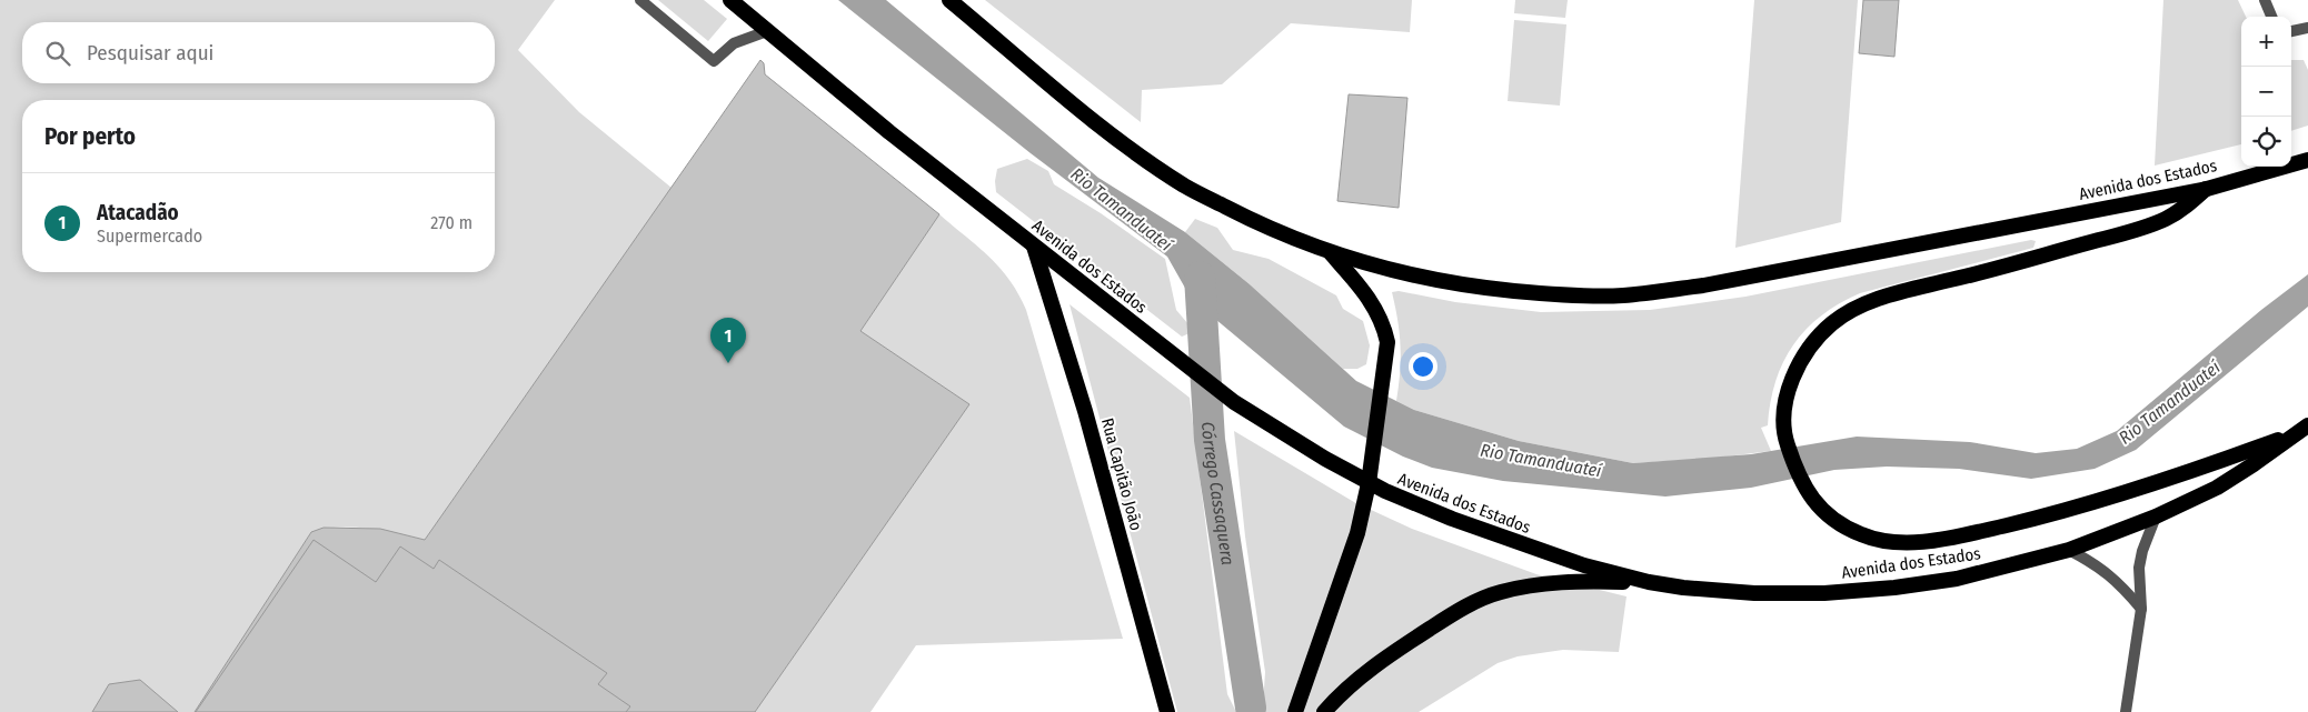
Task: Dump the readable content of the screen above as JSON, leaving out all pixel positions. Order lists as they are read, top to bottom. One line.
{"streets":{"highway":["Avenida dos Estados","Rua Capitão João"]},"crossings":[["Avenida dos Estados","Rua Capitão João"]],"water":["Rio Tamanduateí","Córrego Cassaquera"],"page":{"map_buttons":["+","−"],"search":"Pesquisar aqui","heading":"Por perto","list":[{"mark":"1","name":"Atacadão","note":"Supermercado","value":"270 m"}],"pins":"1"}}
